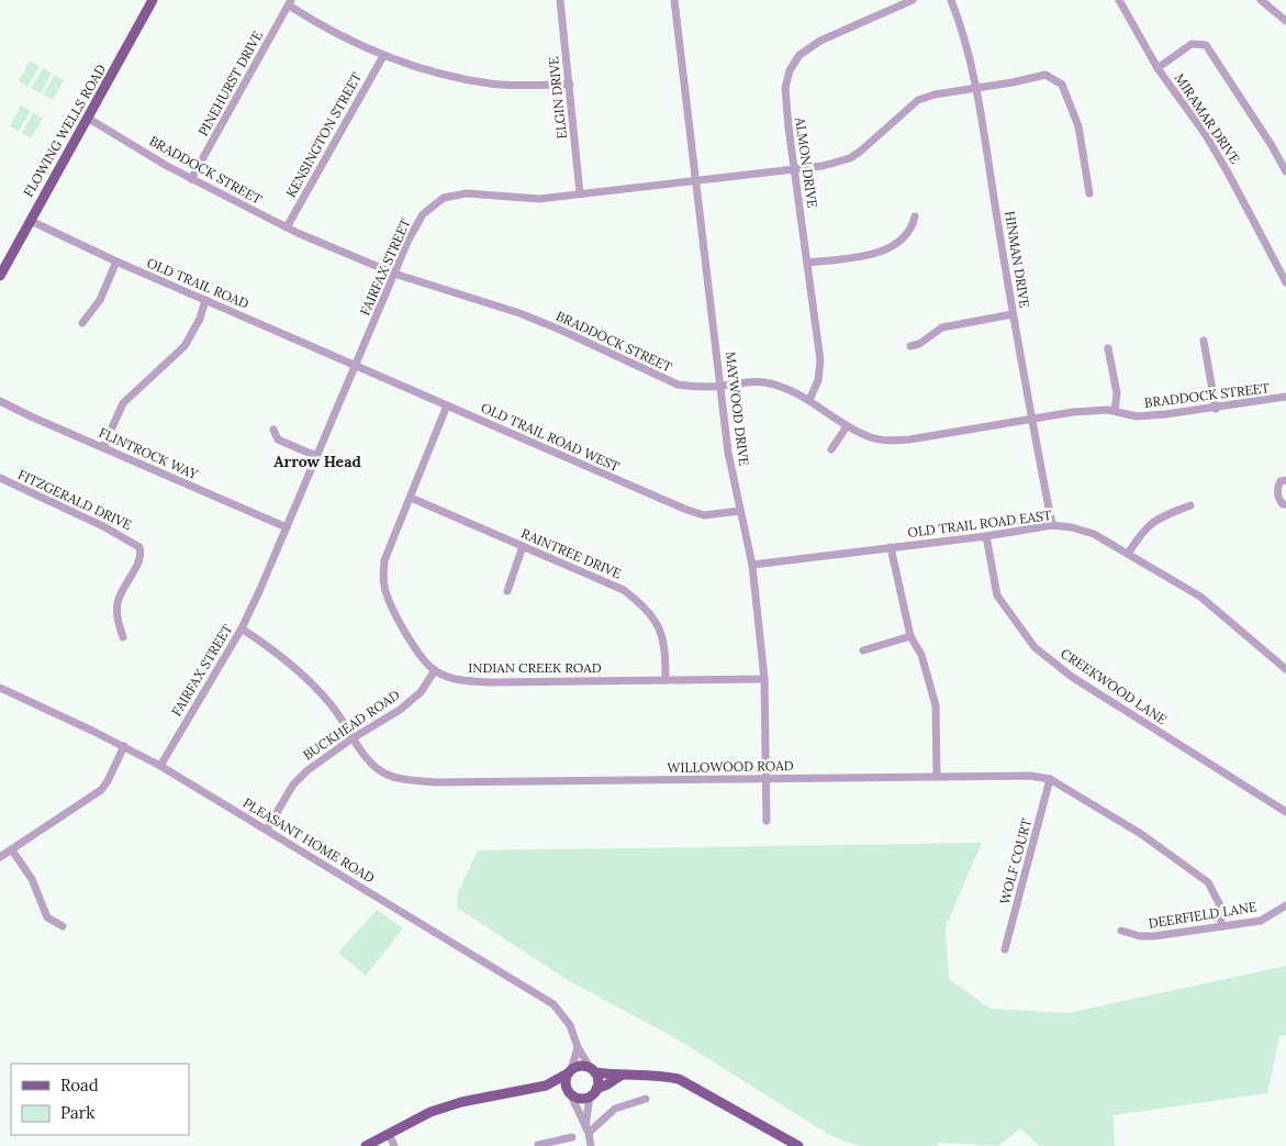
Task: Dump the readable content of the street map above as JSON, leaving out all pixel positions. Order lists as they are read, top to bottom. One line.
{"streets":{"main road":["FLOWING WELLS ROAD"],"street":["PINEHURST DRIVE","ELGIN DRIVE","MIRAMAR DRIVE","KENSINGTON STREET","ALMON DRIVE","BRADDOCK STREET","HINMAN DRIVE","FAIRFAX STREET","OLD TRAIL ROAD","MAYWOOD DRIVE","OLD TRAIL ROAD WEST","FLINTROCK WAY","FITZGERALD DRIVE","OLD TRAIL ROAD EAST","RAINTREE DRIVE","INDIAN CREEK ROAD","CREEKWOOD LANE","BUCKHEAD ROAD","WILLOWOOD ROAD","PLEASANT HOME ROAD","WOLF COURT","DEERFIELD LANE"]},"crossings":[["PINEHURST DRIVE","BRADDOCK STREET"],["ELGIN DRIVE","FAIRFAX STREET"],["FLOWING WELLS ROAD","BRADDOCK STREET"],["FLOWING WELLS ROAD","OLD TRAIL ROAD"],["KENSINGTON STREET","BRADDOCK STREET"],["ALMON DRIVE","BRADDOCK STREET"],["ALMON DRIVE","FAIRFAX STREET"],["BRADDOCK STREET","HINMAN DRIVE"],["BRADDOCK STREET","FAIRFAX STREET"],["BRADDOCK STREET","MAYWOOD DRIVE"],["HINMAN DRIVE","FAIRFAX STREET"],["HINMAN DRIVE","OLD TRAIL ROAD EAST"],["FAIRFAX STREET","OLD TRAIL ROAD"],["FAIRFAX STREET","MAYWOOD DRIVE"],["FAIRFAX STREET","OLD TRAIL ROAD WEST"],["FAIRFAX STREET","FLINTROCK WAY"],["FAIRFAX STREET","WILLOWOOD ROAD"],["FAIRFAX STREET","PLEASANT HOME ROAD"],["OLD TRAIL ROAD","OLD TRAIL ROAD WEST"],["MAYWOOD DRIVE","OLD TRAIL ROAD WEST"],["MAYWOOD DRIVE","OLD TRAIL ROAD EAST"],["MAYWOOD DRIVE","INDIAN CREEK ROAD"],["MAYWOOD DRIVE","WILLOWOOD ROAD"],["OLD TRAIL ROAD EAST","CREEKWOOD LANE"],["RAINTREE DRIVE","INDIAN CREEK ROAD"],["INDIAN CREEK ROAD","BUCKHEAD ROAD"],["BUCKHEAD ROAD","WILLOWOOD ROAD"],["BUCKHEAD ROAD","PLEASANT HOME ROAD"],["WILLOWOOD ROAD","WOLF COURT"],["WILLOWOOD ROAD","DEERFIELD LANE"]],"districts":["Arrow Head"],"legend":["Road","Park"]}
